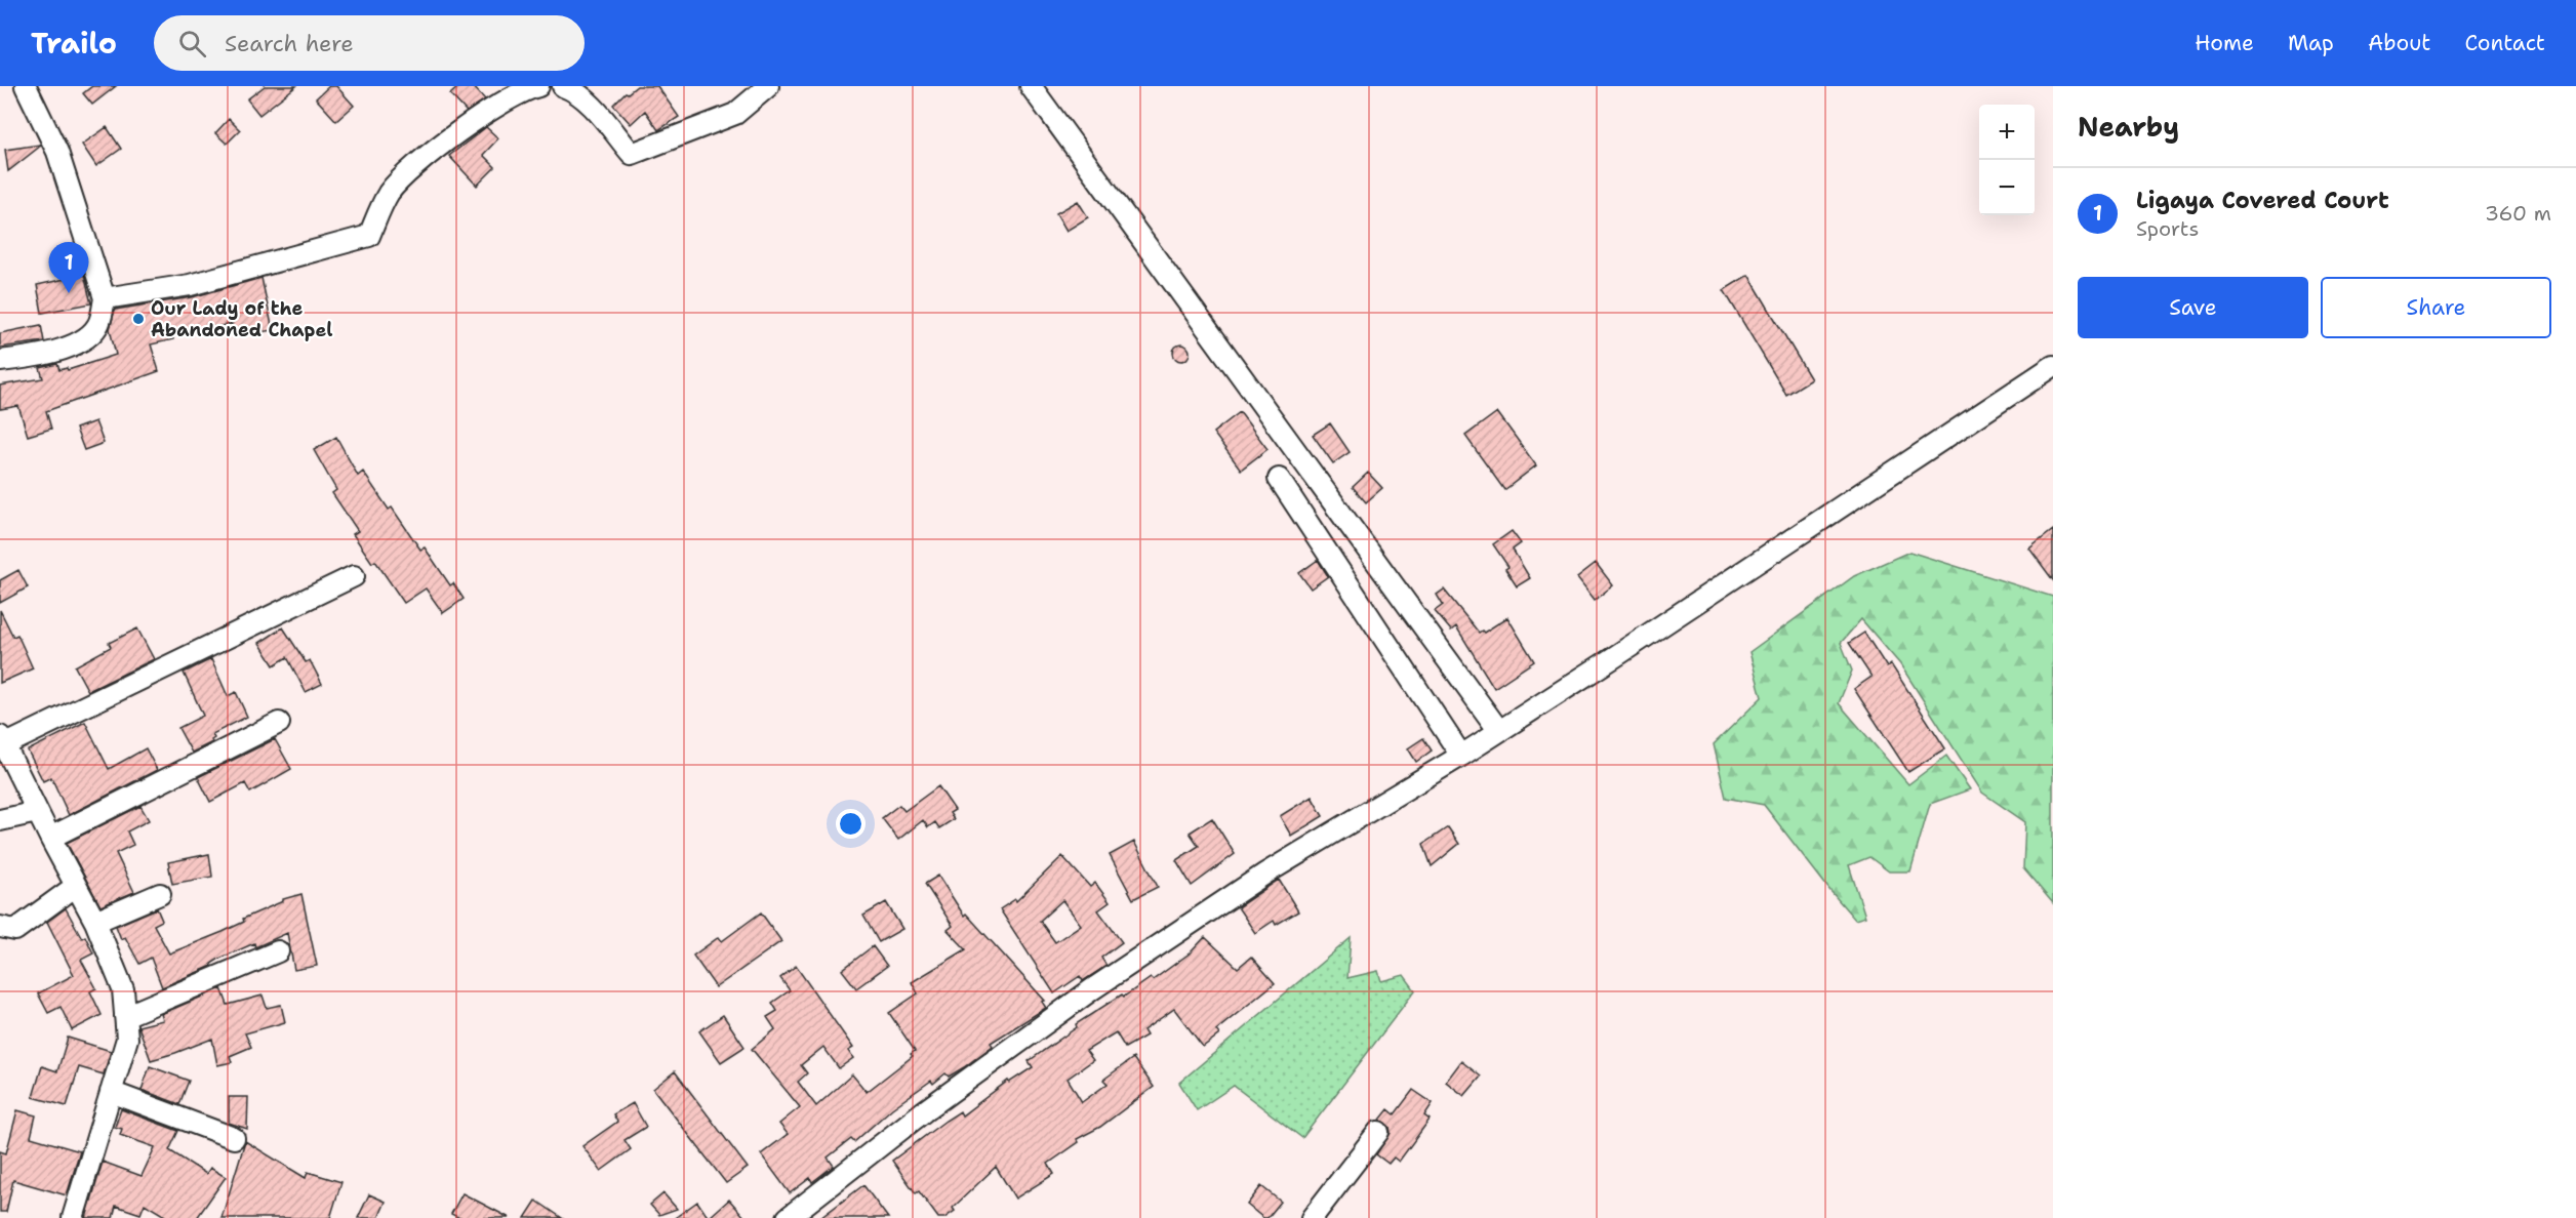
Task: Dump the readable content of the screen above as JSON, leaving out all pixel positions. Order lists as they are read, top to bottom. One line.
{"places":["Our Lady of the Abandoned Chapel"],"page":{"header":"Trailo","search":"Search here","nav":["Home","Map","About","Contact"],"heading":"Nearby","map_buttons":["+","−"],"list":[{"mark":"1","name":"Ligaya Covered Court","note":"Sports","value":"360 m"}],"pins":"1","buttons":["Save","Share"]}}
